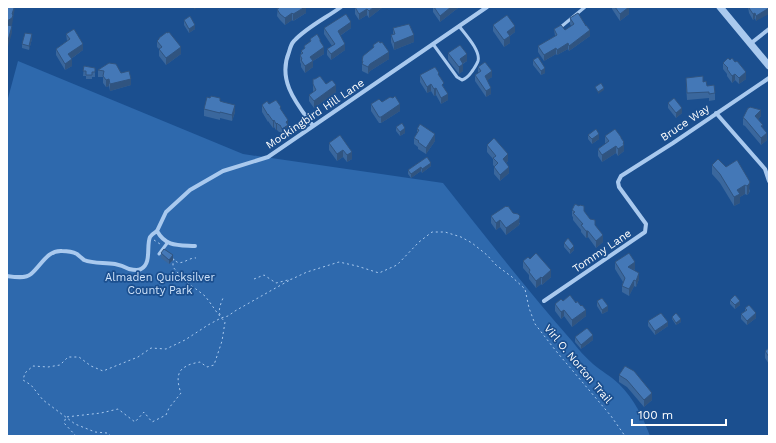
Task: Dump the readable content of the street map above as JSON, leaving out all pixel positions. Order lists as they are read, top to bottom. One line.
{"streets":{"street":["Mockingbird Hill Lane","Bruce Way","Tommy Lane"],"path":["Virl O. Norton Trail"]},"crossings":[["Bruce Way","Tommy Lane"]],"parks":["Almaden Quicksilver County Park"],"scale_bar":"100 m"}
